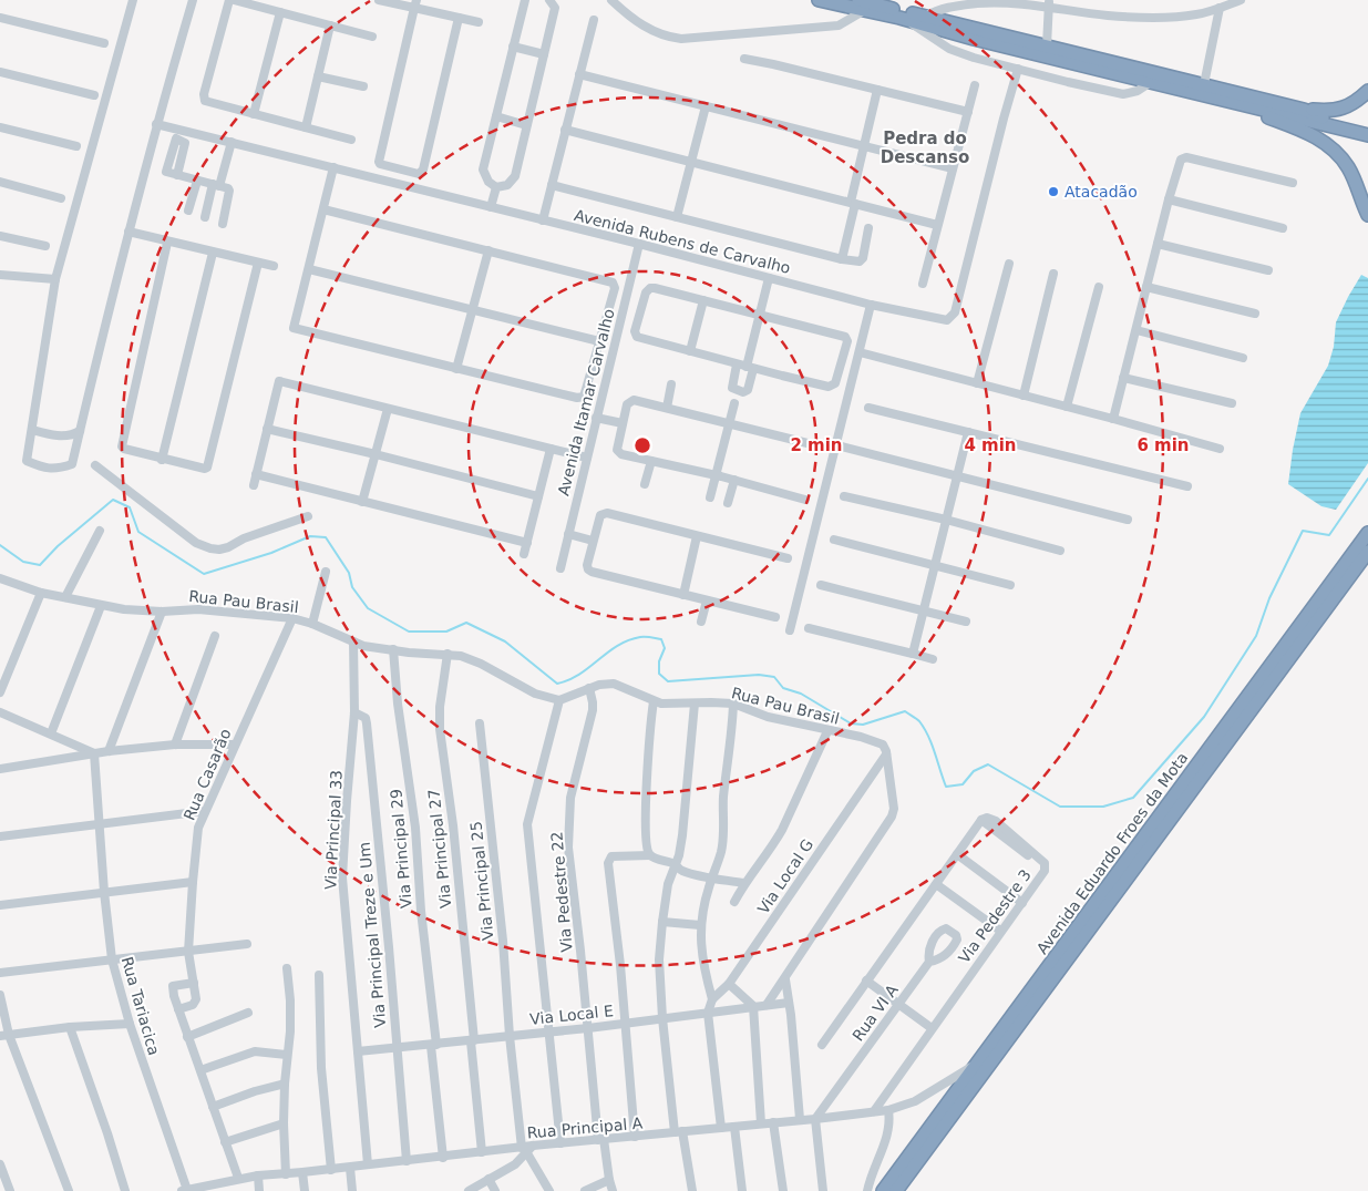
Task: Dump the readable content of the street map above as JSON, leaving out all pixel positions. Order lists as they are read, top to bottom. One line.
{"streets":{"highway":["Avenida Eduardo Froes da Mota"],"street":["Avenida Rubens de Carvalho","Avenida Itamar Carvalho","Rua Pau Brasil","Rua Casarão","Via Principal 33","Via Principal 29","Via Principal 27","Via Local G","Via Principal 25","Via Pedestre 22","Via Pedestre 3","Via Principal Treze e Um","Rua Tariacica","Rua VI A","Via Local E","Rua Principal A"]},"crossings":[["Avenida Rubens de Carvalho","Avenida Itamar Carvalho"],["Rua Pau Brasil","Rua Casarão"],["Rua Pau Brasil","Via Principal 33"],["Rua Pau Brasil","Via Principal 29"],["Rua Pau Brasil","Via Principal 27"],["Rua Pau Brasil","Via Local G"],["Rua Pau Brasil","Via Pedestre 22"],["Via Principal 33","Via Principal Treze e Um"],["Via Principal 33","Via Local E"],["Via Principal 33","Rua Principal A"],["Via Principal 29","Via Local E"],["Via Principal 29","Rua Principal A"],["Via Principal 27","Via Local E"],["Via Principal 27","Rua Principal A"],["Avenida Eduardo Froes da Mota","Rua Principal A"],["Via Local G","Via Local E"],["Via Principal 25","Via Local E"],["Via Principal 25","Rua Principal A"],["Via Pedestre 22","Via Local E"],["Via Pedestre 22","Rua Principal A"],["Via Pedestre 3","Rua Principal A"],["Via Principal Treze e Um","Via Local E"],["Via Principal Treze e Um","Rua Principal A"],["Rua Tariacica","Rua Principal A"],["Rua VI A","Rua Principal A"]],"districts":["Pedra do Descanso"],"places":["Atacadão"],"rings":["2 min","4 min","6 min"]}
